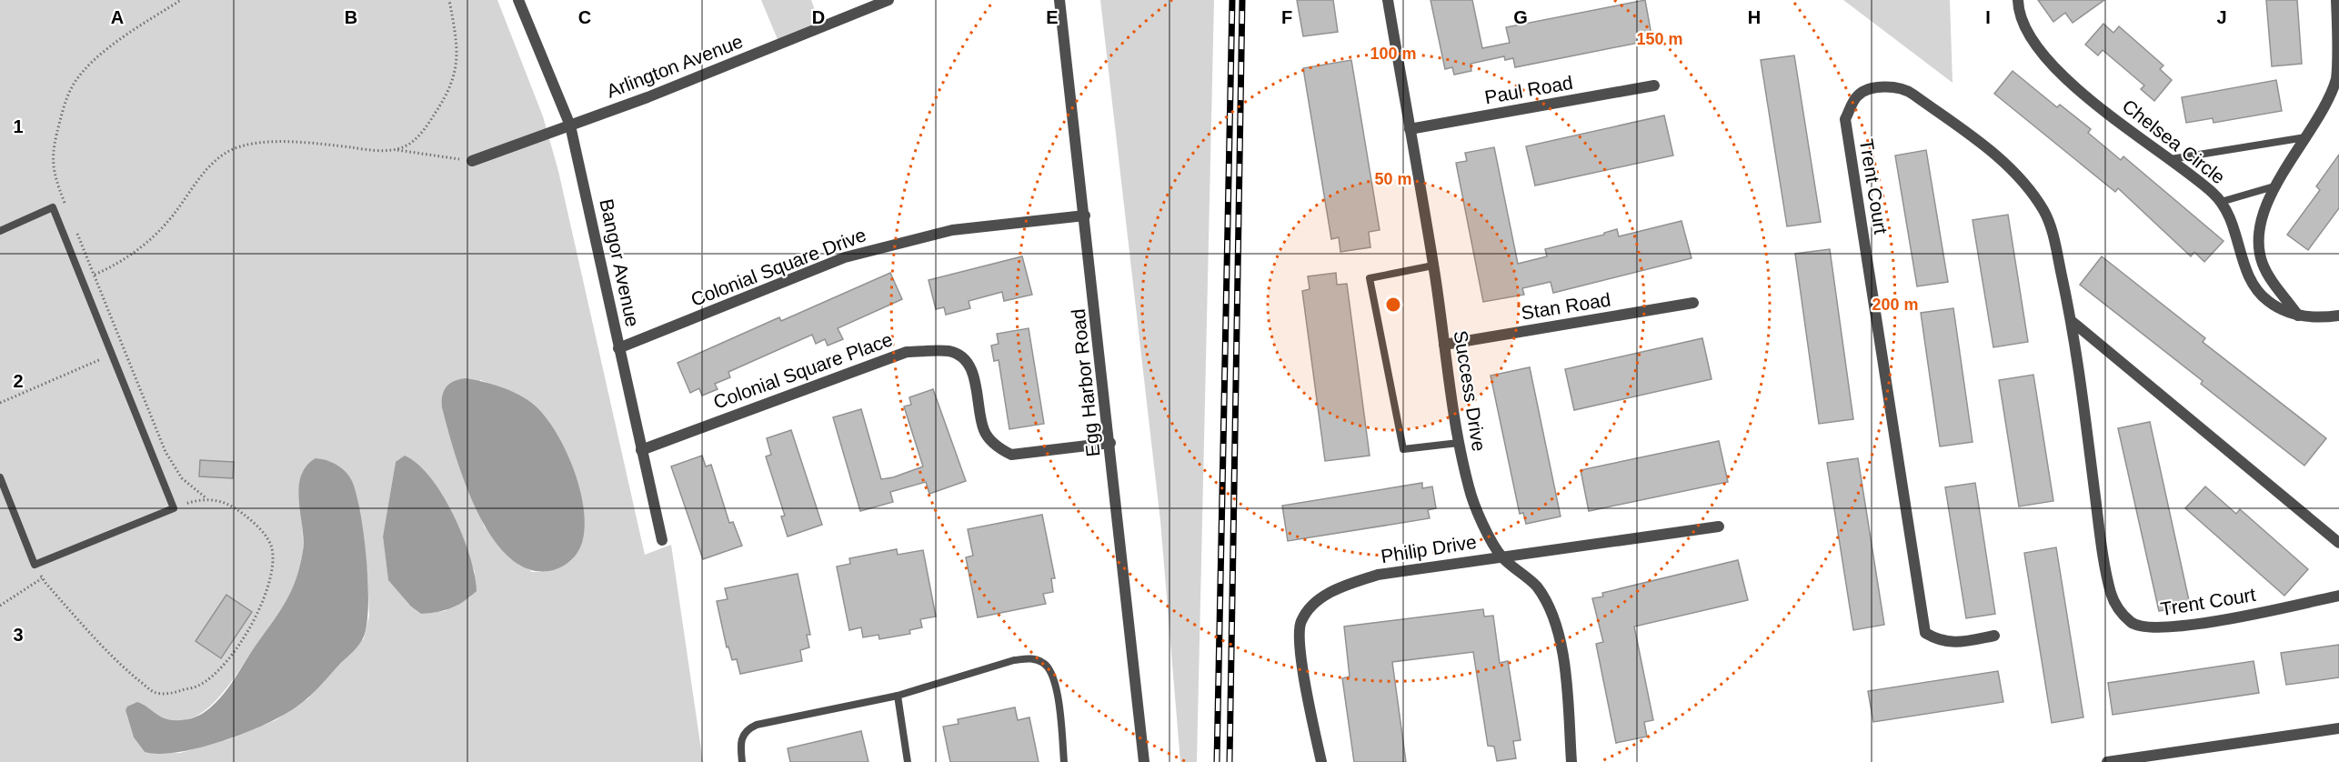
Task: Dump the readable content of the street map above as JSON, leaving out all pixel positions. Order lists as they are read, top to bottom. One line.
{"streets":{"street":["Arlington Avenue","Paul Road","Chelsea Circle","Trent Court","Bangor Avenue","Colonial Square Drive","Stan Road","Colonial Square Place","Egg Harbor Road","Success Drive","Philip Drive"]},"crossings":[["Arlington Avenue","Bangor Avenue"],["Paul Road","Success Drive"],["Bangor Avenue","Colonial Square Drive"],["Bangor Avenue","Colonial Square Place"],["Colonial Square Drive","Egg Harbor Road"],["Stan Road","Success Drive"],["Colonial Square Place","Egg Harbor Road"],["Success Drive","Philip Drive"]],"grid":{"columns":["A","B","C","D","E","F","G","H","I","J"],"rows":["1","2","3"]},"rings":["150 m","100 m","50 m","200 m"]}
